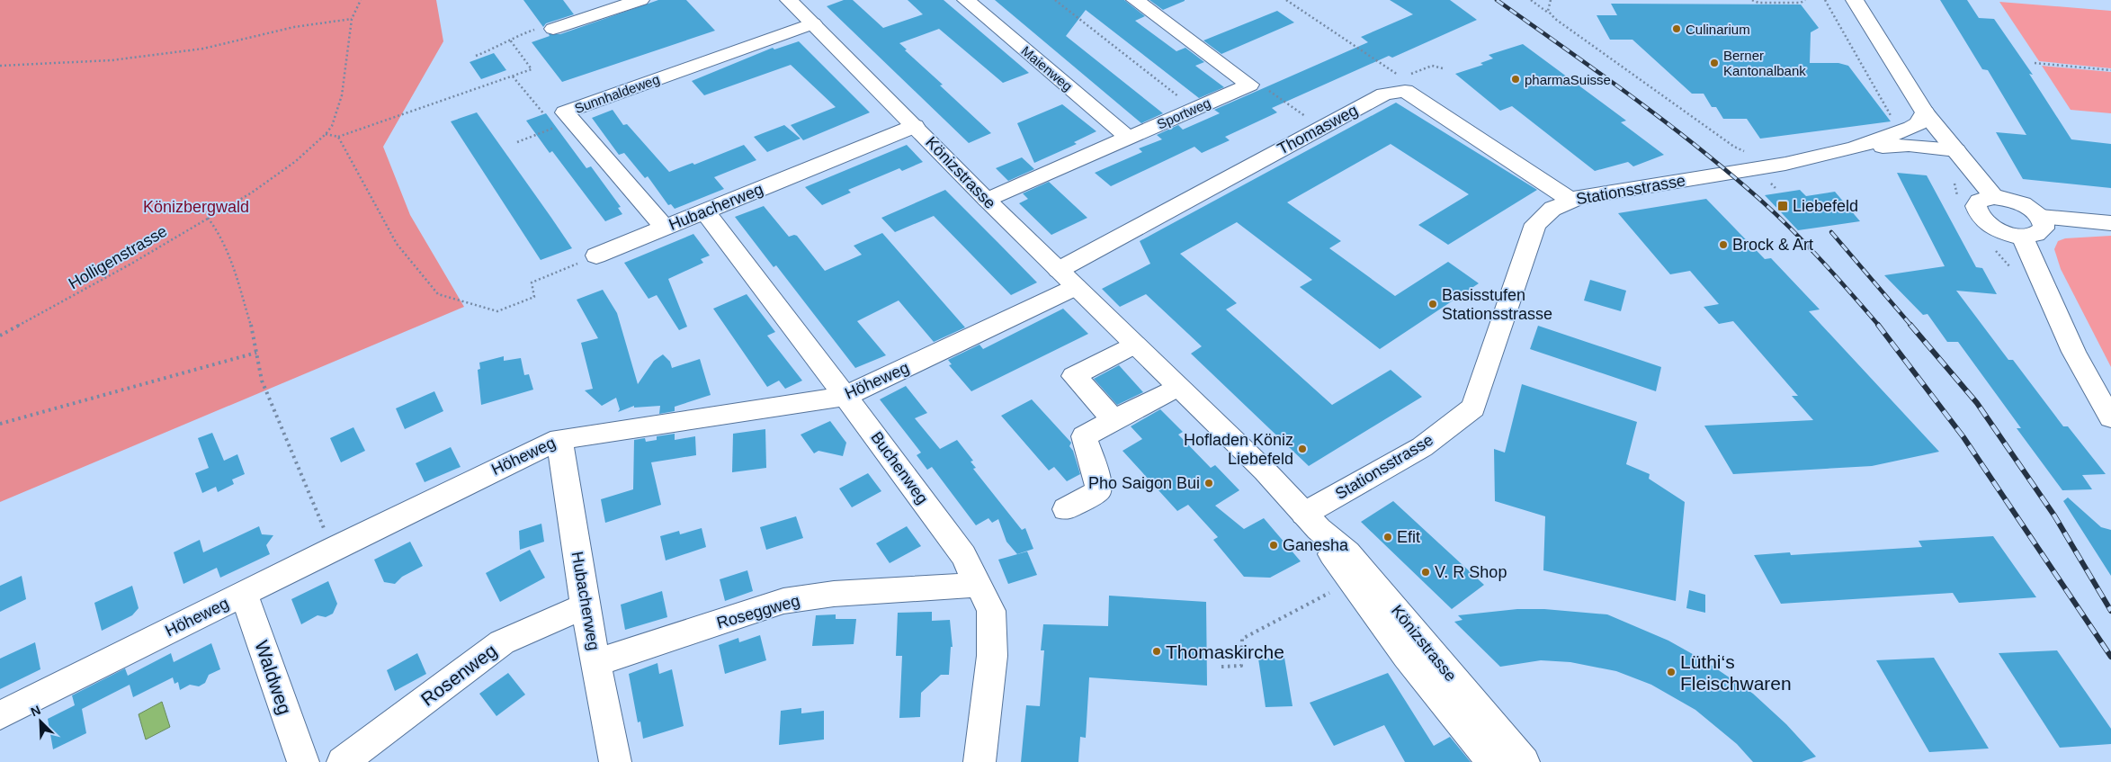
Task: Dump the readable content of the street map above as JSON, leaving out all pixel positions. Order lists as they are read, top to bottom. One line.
{"streets":{"street":["Maienweg","Sunnhaldeweg","Sportweg","Thomasweg","Könizstrasse","Stationsstrasse","Hubacherweg","Höheweg","Buchenweg","Roseggweg","Rosenweg","Waldweg"],"path":["Holligenstrasse"]},"crossings":[["Maienweg","Sportweg"],["Sunnhaldeweg","Könizstrasse"],["Sunnhaldeweg","Hubacherweg"],["Sportweg","Könizstrasse"],["Thomasweg","Könizstrasse"],["Thomasweg","Stationsstrasse"],["Thomasweg","Höheweg"],["Könizstrasse","Stationsstrasse"],["Könizstrasse","Hubacherweg"],["Könizstrasse","Höheweg"],["Hubacherweg","Höheweg"],["Hubacherweg","Buchenweg"],["Hubacherweg","Roseggweg"],["Hubacherweg","Rosenweg"],["Höheweg","Buchenweg"],["Höheweg","Waldweg"],["Buchenweg","Roseggweg"]],"parks":["Könizbergwald"],"places":{"other":["Culinarium","Berner Kantonalbank","pharmaSuisse","Brock & Art","Basisstufen Stationsstrasse","Hofladen Köniz Liebefeld","Pho Saigon Bui","Efit","Ganesha","V. R Shop","Thomaskirche","Lüthi‘s Fleischwaren"],"transit":["Liebefeld"]},"north":"top left"}
